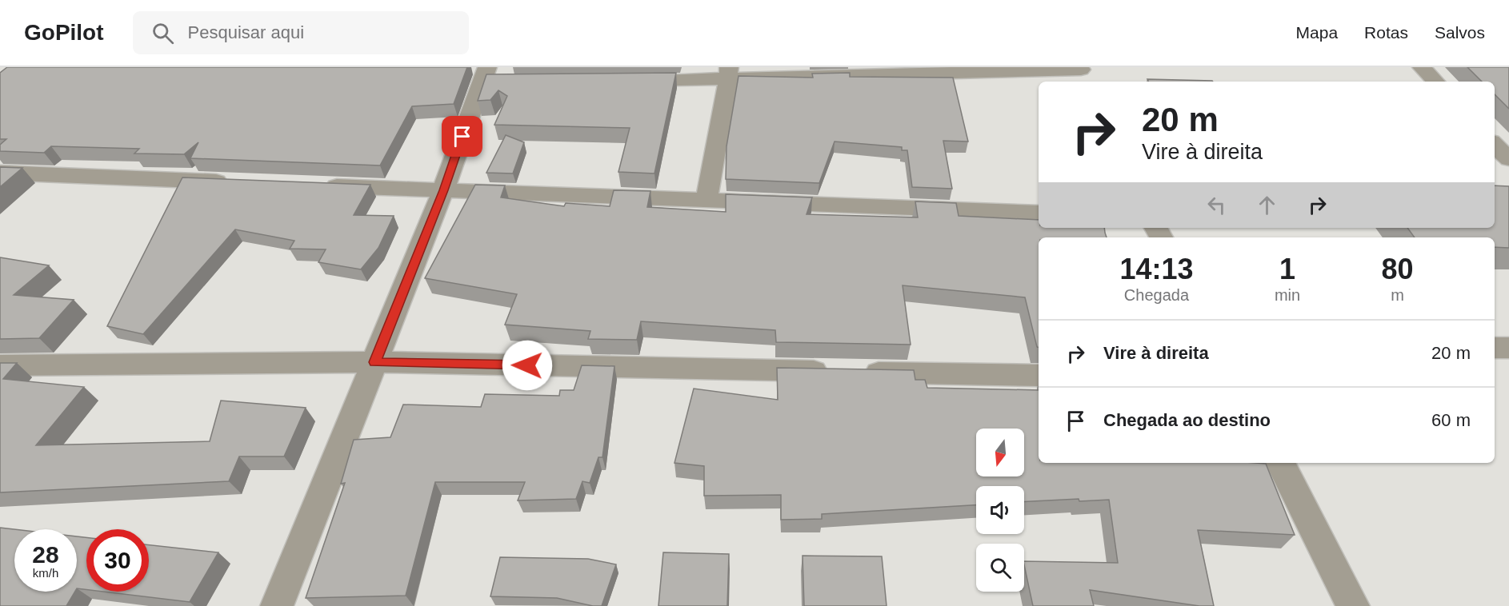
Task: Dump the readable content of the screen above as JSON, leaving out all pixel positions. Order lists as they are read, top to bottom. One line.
{"north":"bottom","page":{"header":"GoPilot","search":"Pesquisar aqui","nav":["Mapa","Rotas","Salvos"],"turn":["20 m","Vire à direita"],"eta":["14:13","Chegada","1","min","80","m"],"list":[{"name":"Vire à direita","value":"20 m"},{"name":"Chegada ao destino","value":"60 m"}],"speed":"28 km/h","limit":"30"}}
